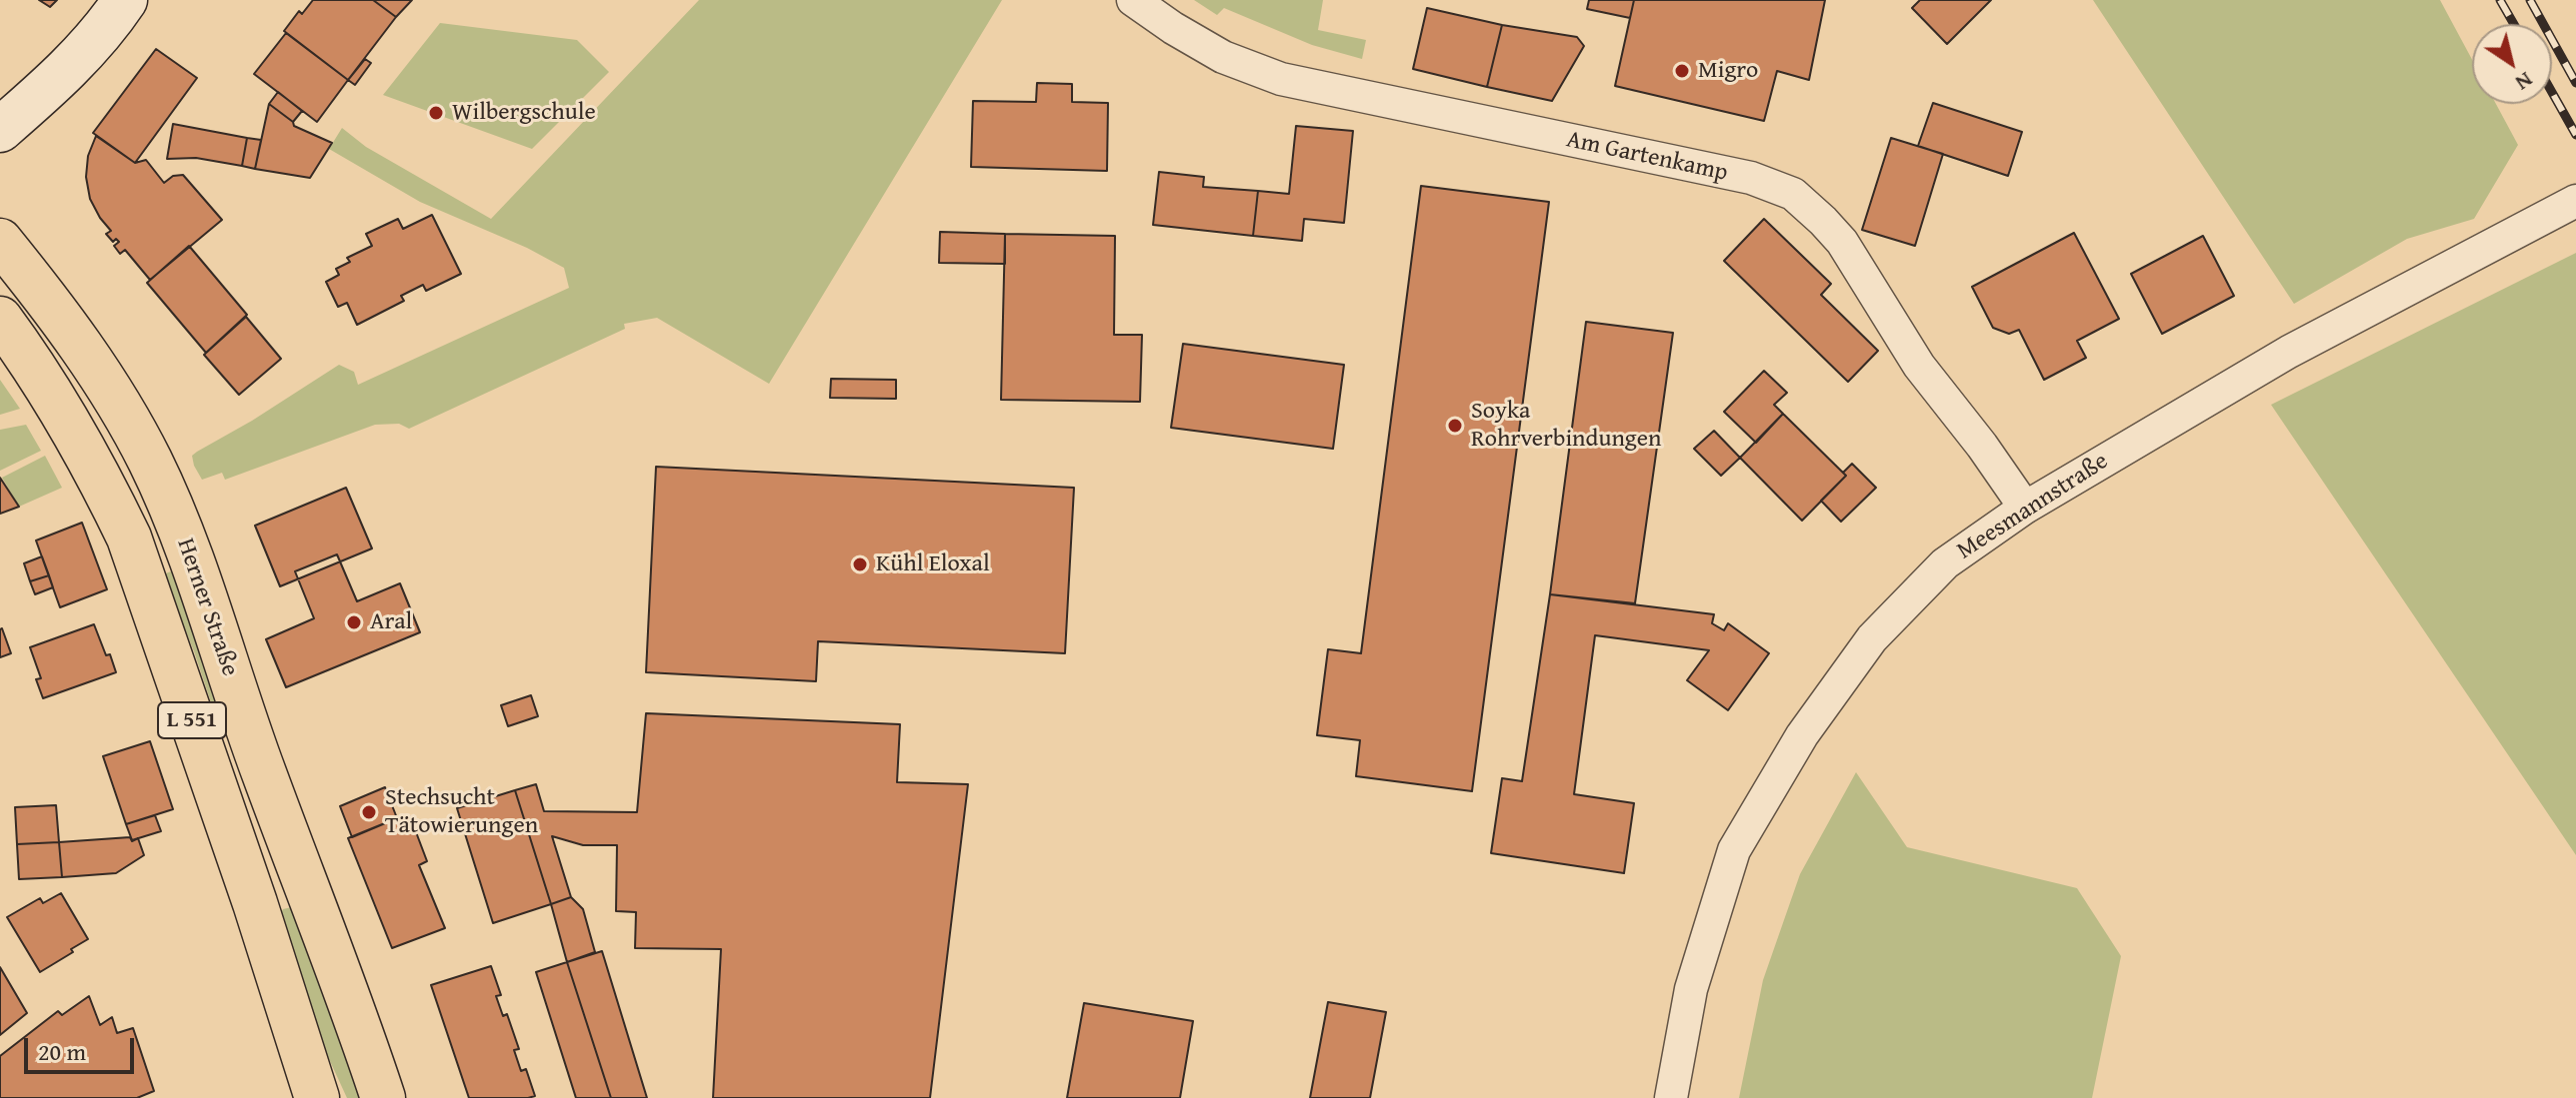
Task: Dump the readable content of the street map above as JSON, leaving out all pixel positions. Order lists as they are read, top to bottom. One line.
{"streets":{"main road":["Herner Straße","L 551"],"street":["Am Gartenkamp","Meesmannstraße"]},"crossings":[["Am Gartenkamp","Meesmannstraße"]],"places":["Migro","Wilbergschule","Soyka Rohrverbindungen","Kühl Eloxal","Aral","Stechsucht Tätowierungen"],"scale_bar":"20 m","north":"bottom right"}
